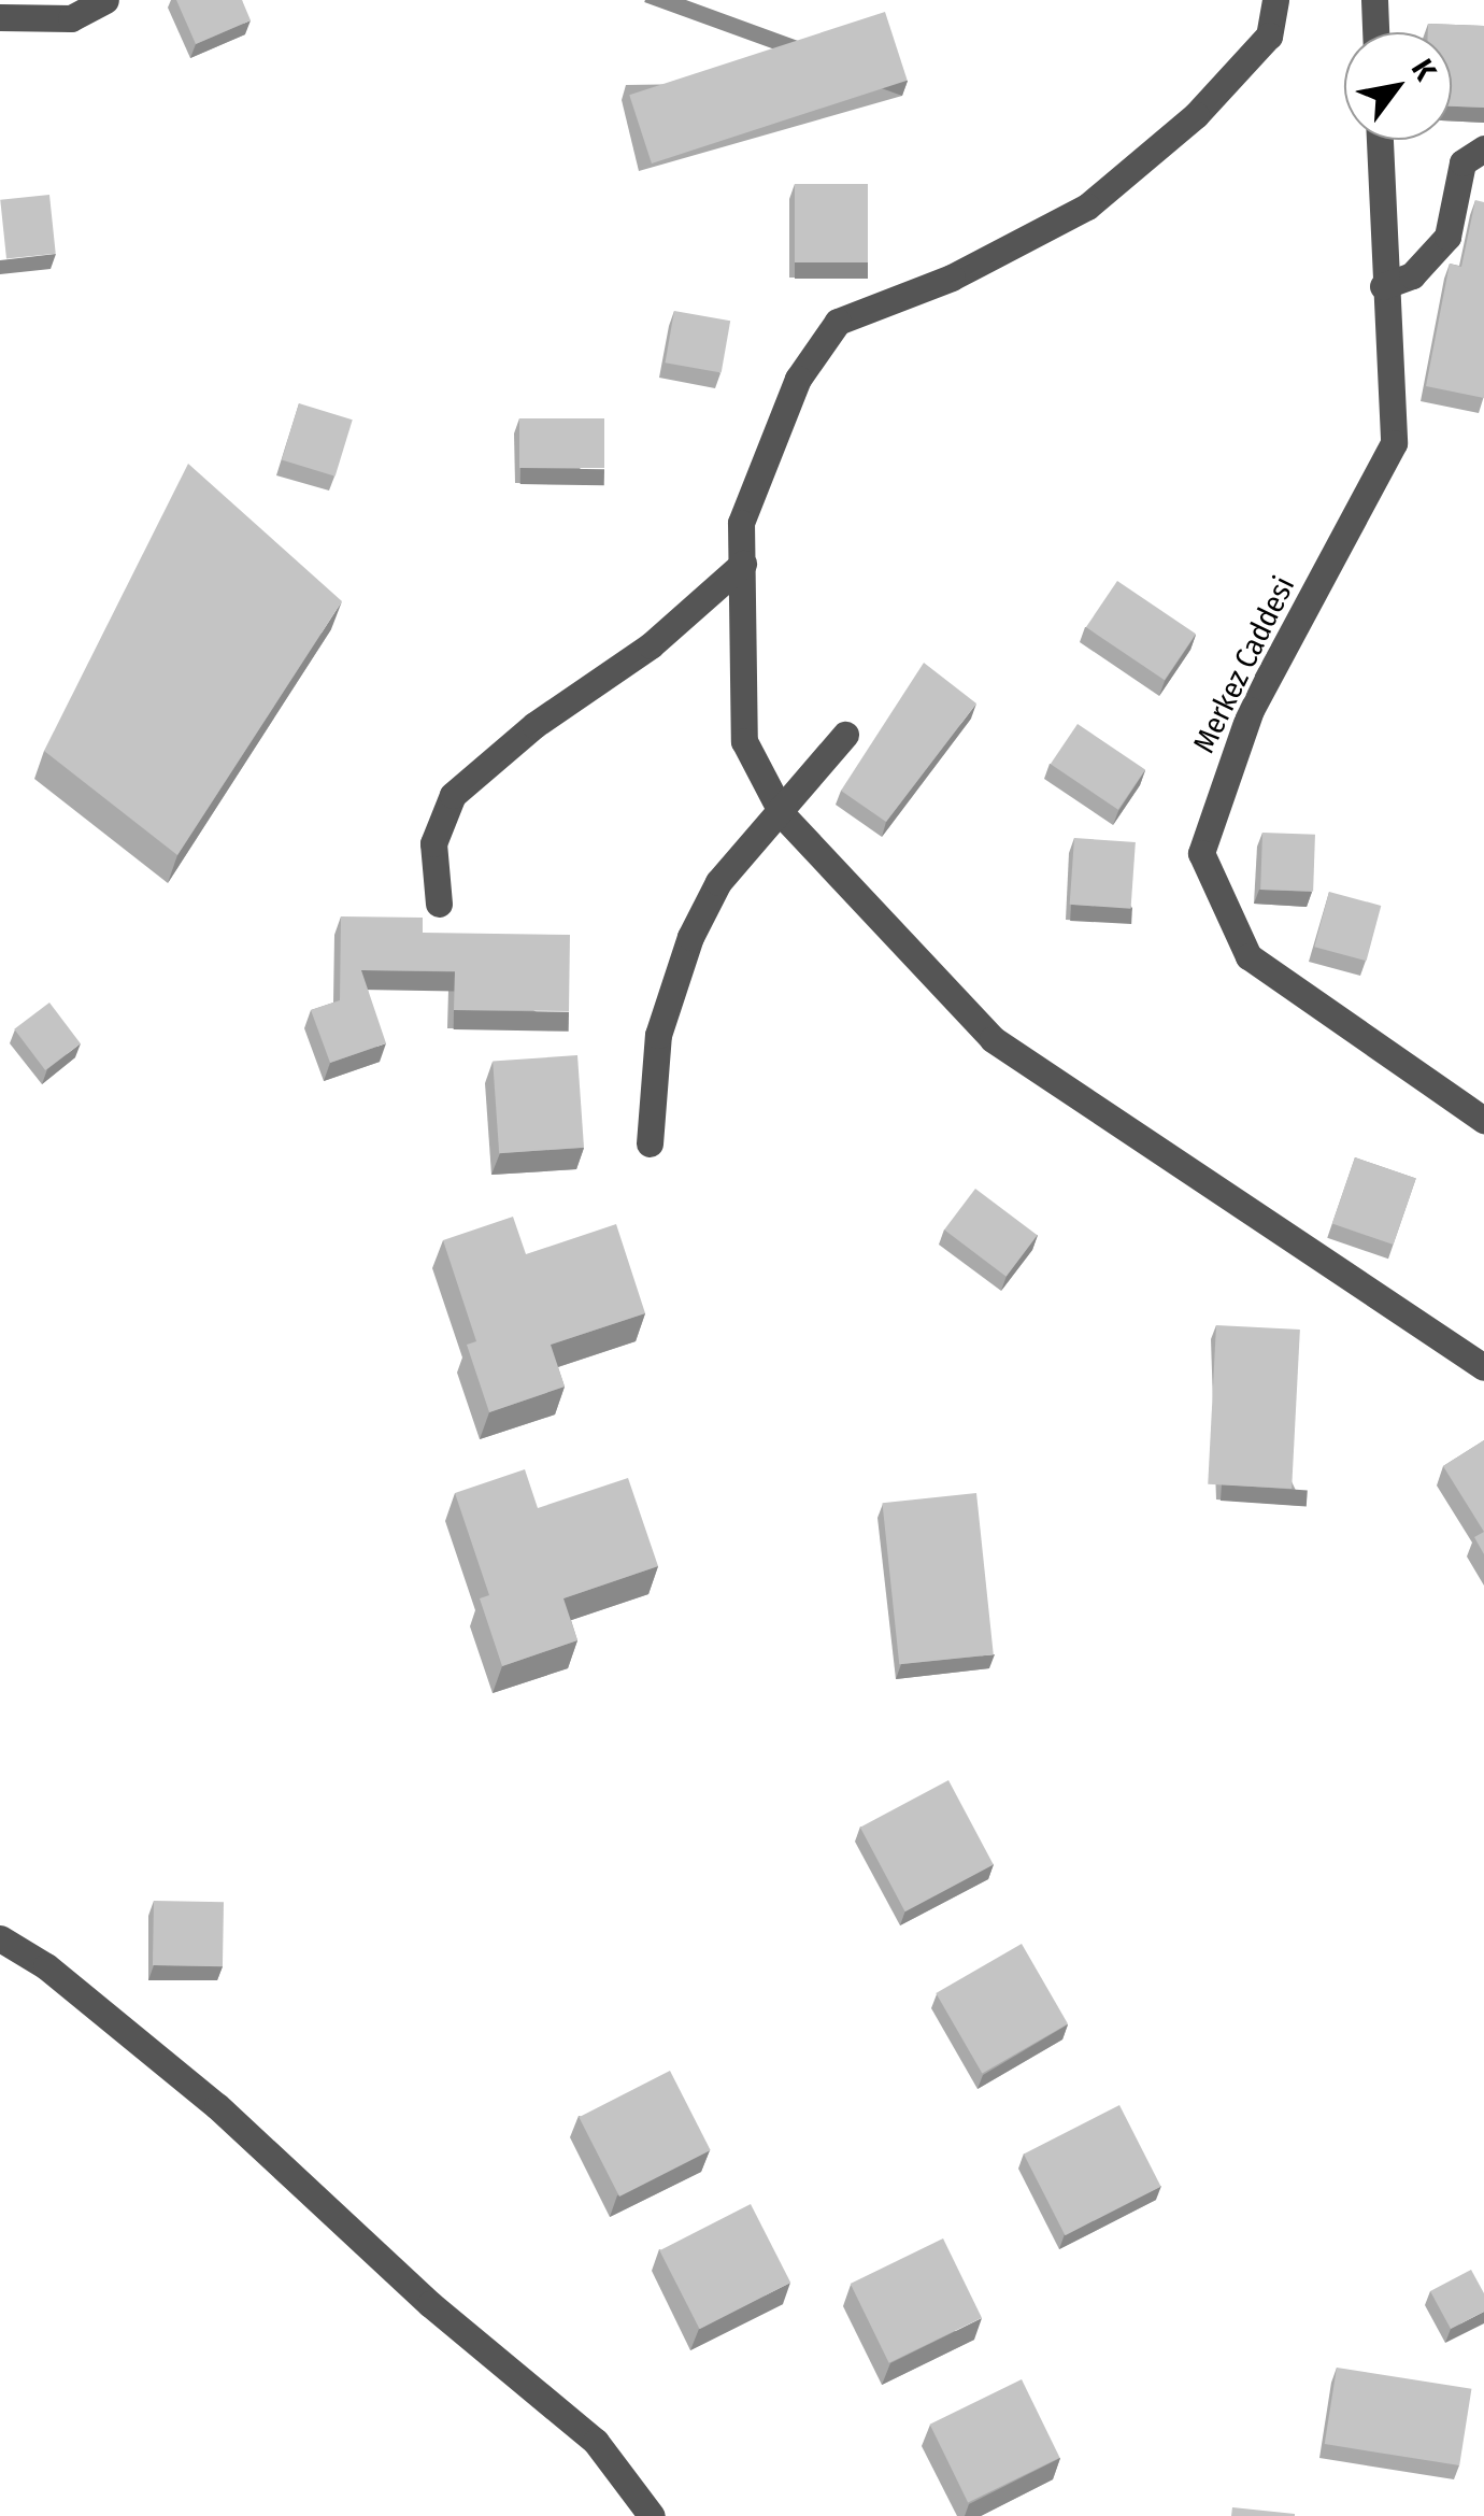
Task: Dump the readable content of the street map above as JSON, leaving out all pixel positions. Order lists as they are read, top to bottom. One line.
{"streets":{"street":["Merkez Caddesi"]},"north":"top right"}
